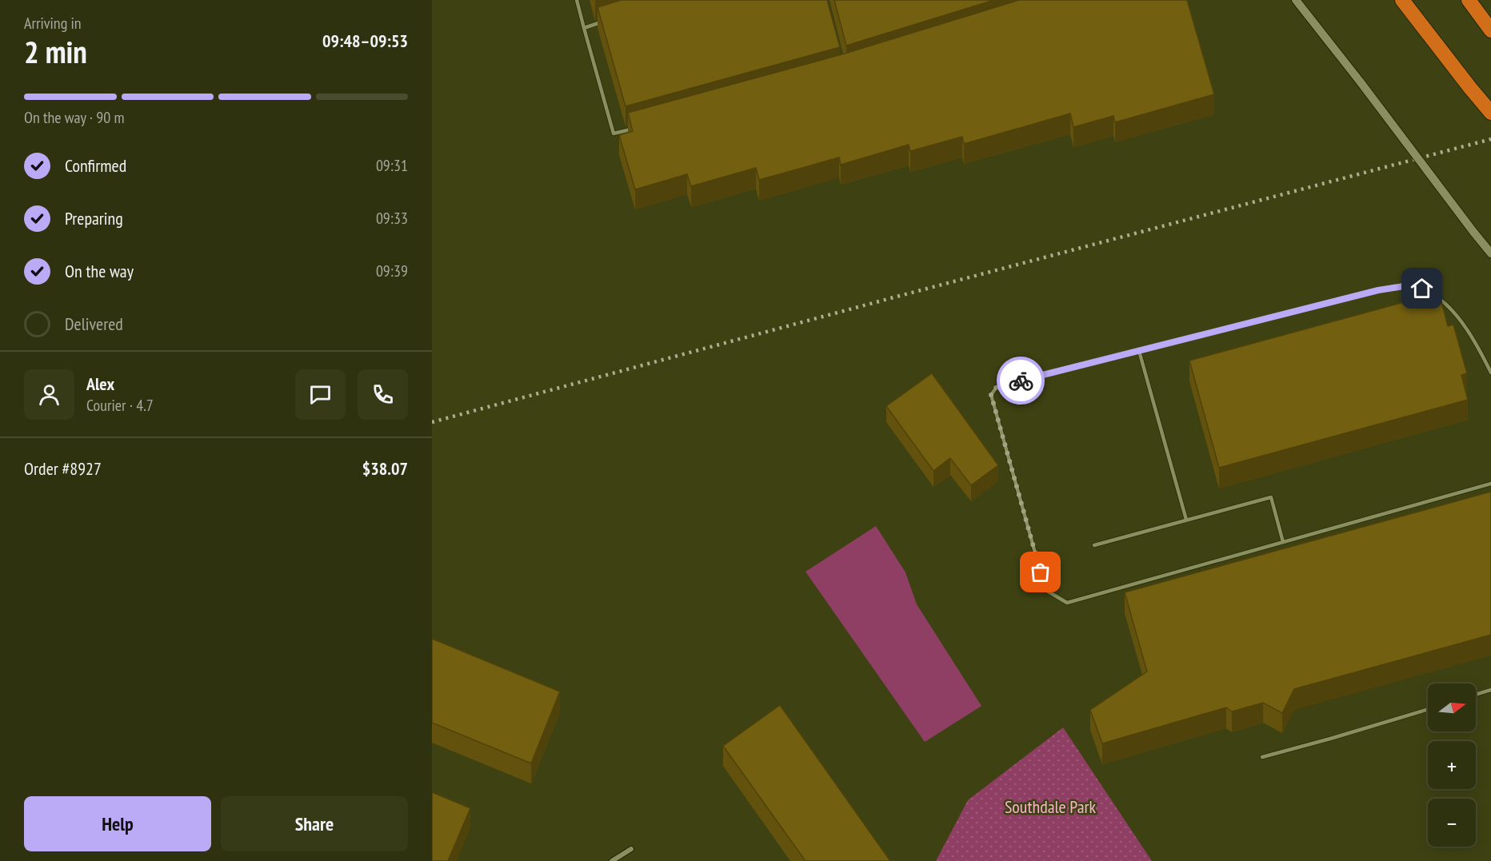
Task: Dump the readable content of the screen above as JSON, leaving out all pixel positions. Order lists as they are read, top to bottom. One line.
{"parks":["Southdale Park"],"north":"right","page":{"heading":["2 min","Arriving in","09:48–09:53"],"panel":["Alex","Courier · 4.7","Order #8927","$38.07"],"bar":"On the way · 90 m","list":[["Confirmed","09:31"],["Preparing","09:33"],["On the way","09:39"],"Delivered"],"map_buttons":["+","−"],"buttons":["Help","Share"]}}
